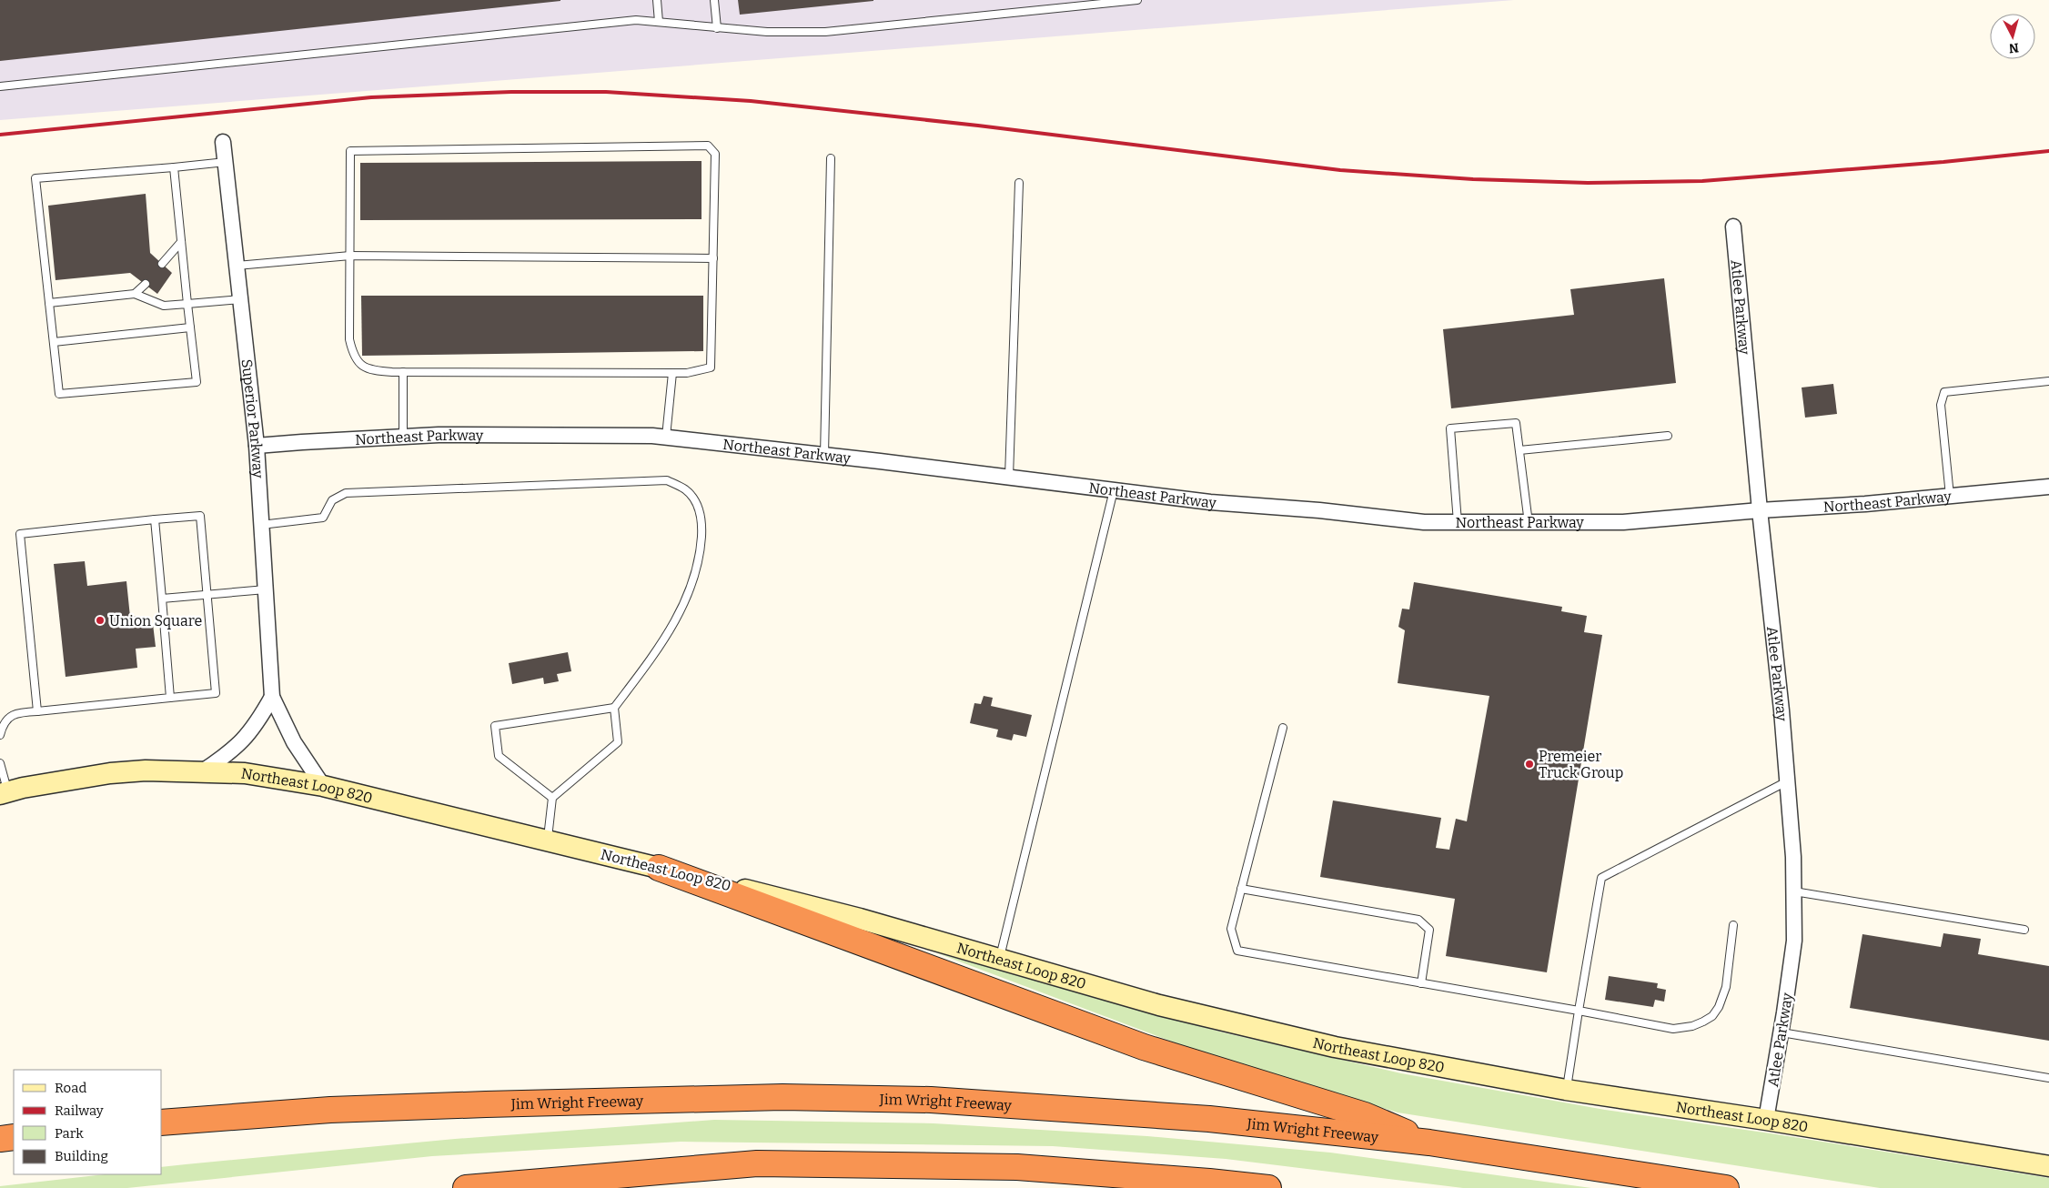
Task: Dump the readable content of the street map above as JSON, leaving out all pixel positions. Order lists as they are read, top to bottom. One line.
{"streets":{"highway":["Jim Wright Freeway"],"main road":["Northeast Loop 820"],"street":["Atlee Parkway","Superior Parkway","Northeast Parkway"]},"crossings":[["Atlee Parkway","Northeast Parkway"],["Atlee Parkway","Northeast Loop 820"],["Superior Parkway","Northeast Parkway"]],"places":["Union Square","Premeier Truck Group"],"legend":["Road","Railway","Park","Building"],"north":"bottom"}
